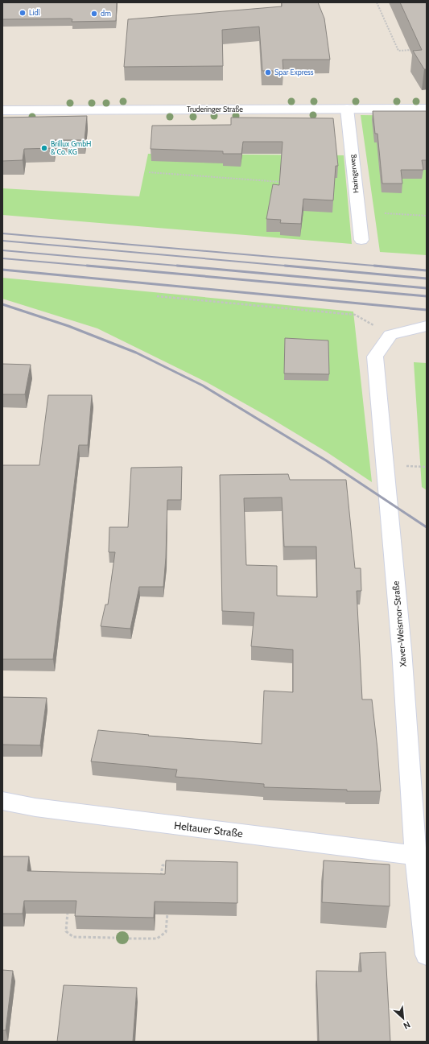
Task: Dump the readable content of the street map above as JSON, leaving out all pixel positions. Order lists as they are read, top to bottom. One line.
{"streets":{"street":["Truderinger Straße","Haringerweg","Xaver-Weismor-Straße","Heltauer Straße"]},"crossings":[["Truderinger Straße","Haringerweg"],["Xaver-Weismor-Straße","Heltauer Straße"]],"places":["Lidl","dm","Spar Express","Brillux GmbH & Co. KG"],"north":"bottom right"}
